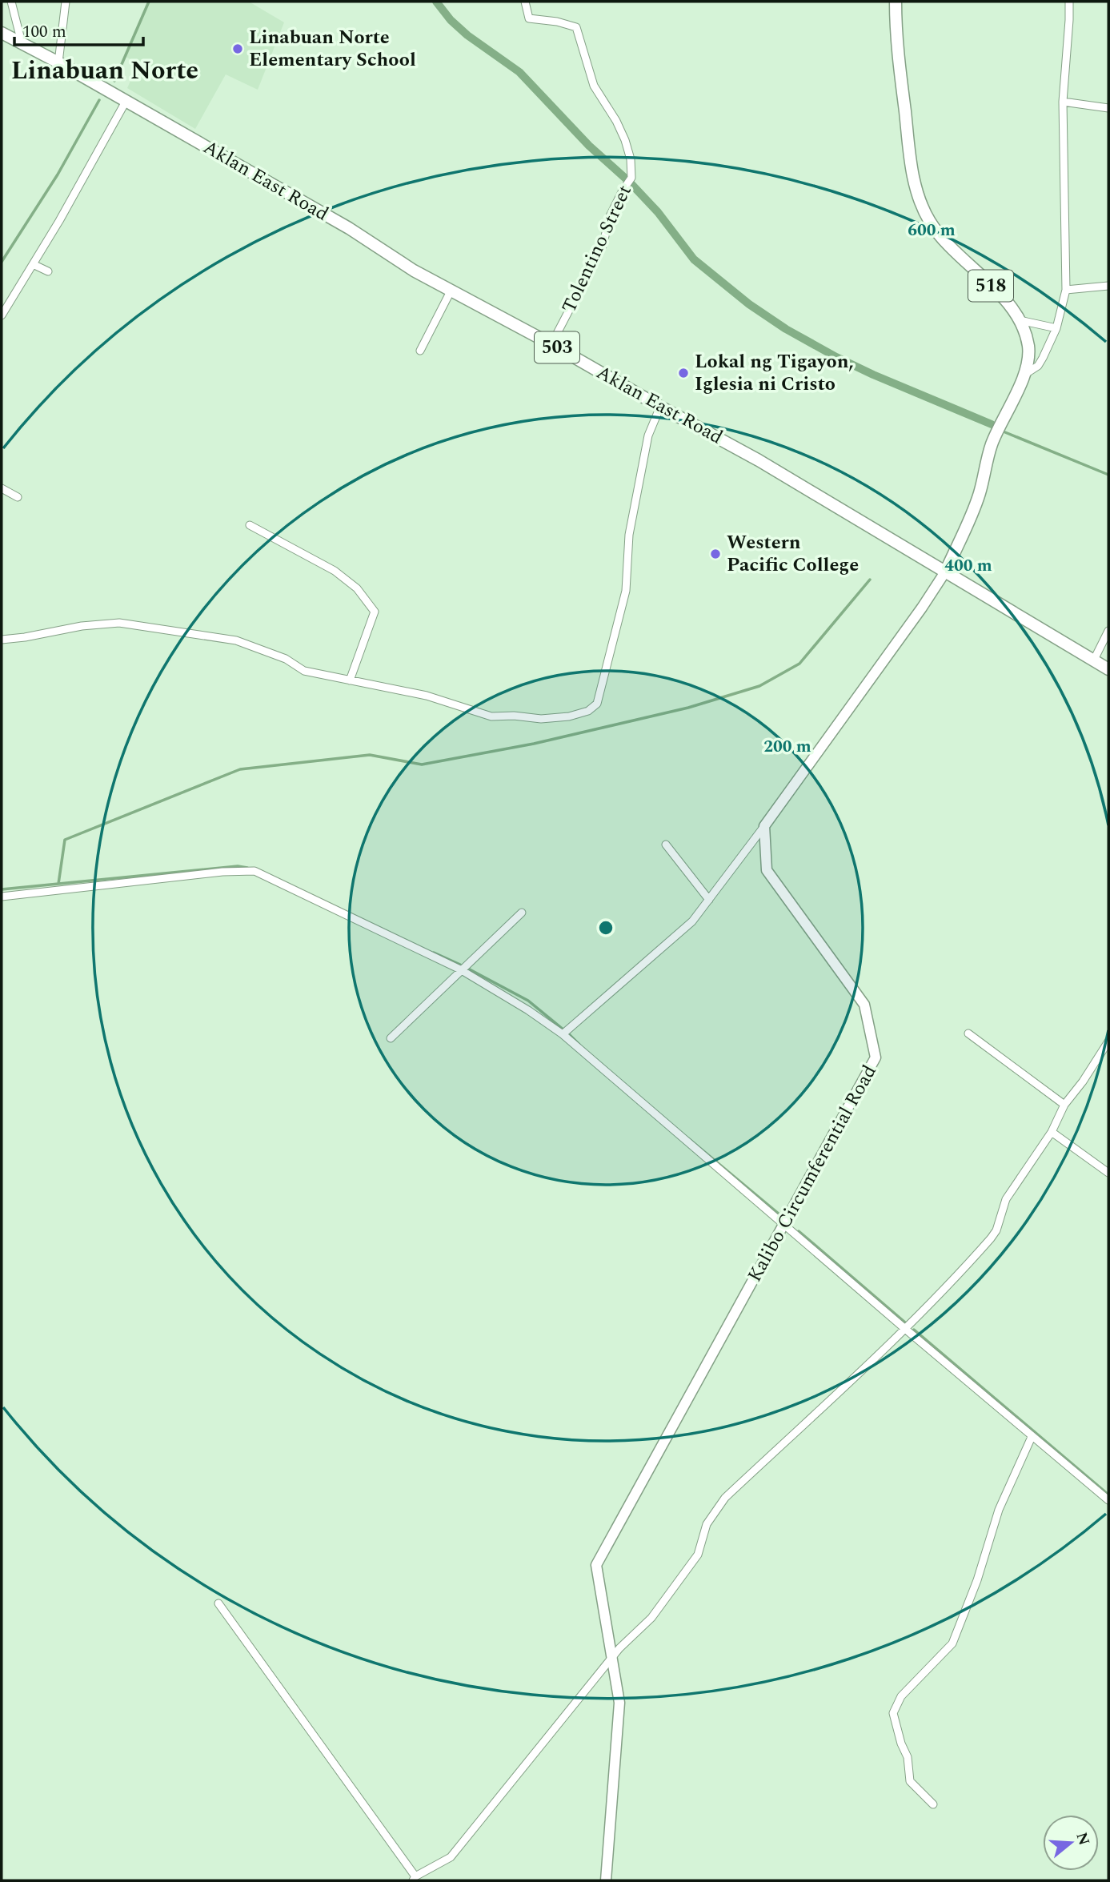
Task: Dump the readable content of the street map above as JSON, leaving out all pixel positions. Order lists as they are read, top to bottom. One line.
{"streets":{"main road":["Aklan East Road","518","503","Kalibo Circumferential Road"],"street":["Tolentino Street"]},"crossings":[["Aklan East Road","Tolentino Street"],["Aklan East Road","518"],["518","Kalibo Circumferential Road"]],"districts":["Linabuan Norte"],"places":["Linabuan Norte Elementary School","Lokal ng Tigayon, Iglesia ni Cristo","Western Pacific College"],"scale_bar":"100 m","north":"right","rings":["600 m","400 m","200 m"]}
